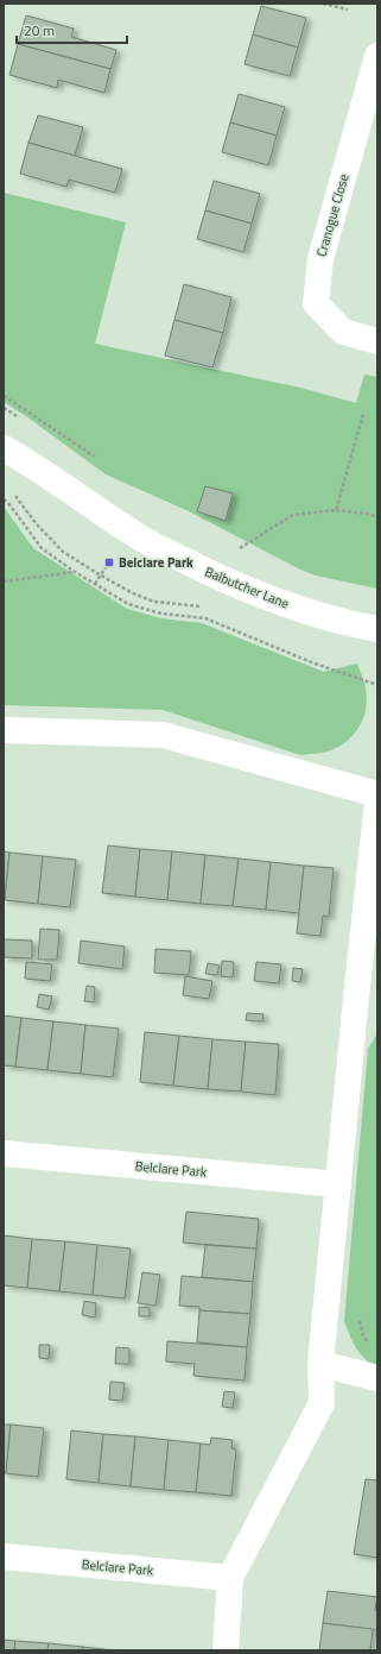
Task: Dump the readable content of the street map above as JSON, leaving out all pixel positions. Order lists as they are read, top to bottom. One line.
{"streets":{"street":["Cranogue Close","Balbutcher Lane","Belclare Park"]},"places":{"transit":["Belclare Park"]},"scale_bar":"20 m"}
